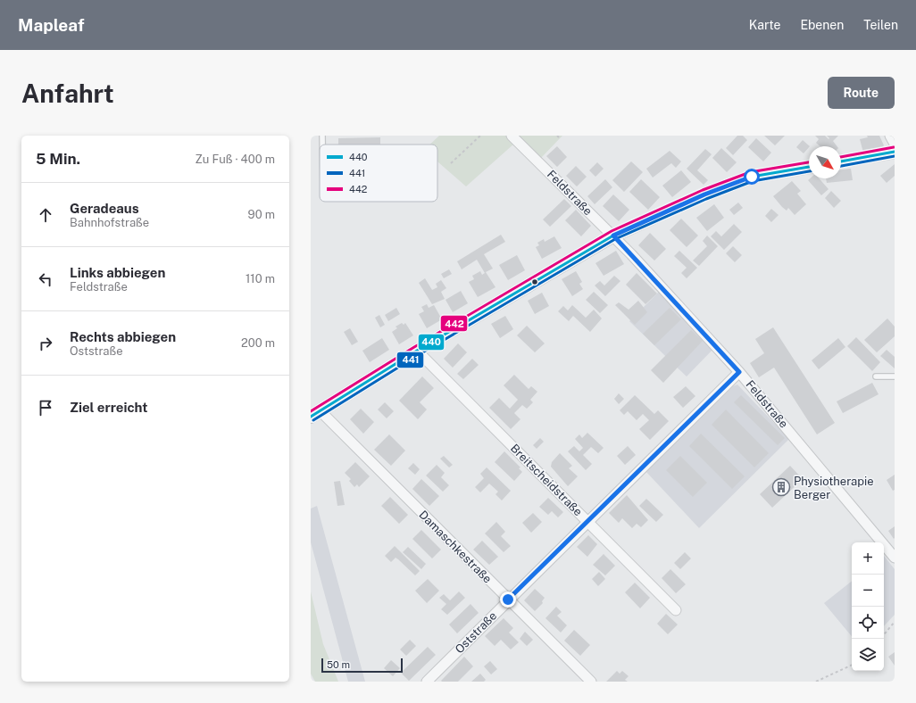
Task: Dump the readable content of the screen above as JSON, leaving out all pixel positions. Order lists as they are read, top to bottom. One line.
{"streets":{"street":["Feldstraße","Breitscheidstraße","Damaschkestraße","Oststraße"]},"crossings":[["Feldstraße","Oststraße"],["Breitscheidstraße","Oststraße"],["Damaschkestraße","Oststraße"]],"places":{"building":["Physiotherapie Berger"]},"lines":["transit line 442","transit line 440","transit line 441"],"legend":["440","441","442"],"scale_bar":"50 m","north":"bottom right","page":{"header":"Mapleaf","nav":["Karte","Ebenen","Teilen"],"buttons":"Route","title":"Anfahrt","heading":["5 Min.","Zu Fuß · 400 m"],"list":[["Geradeaus","Bahnhofstraße","90 m"],["Links abbiegen","Feldstraße","110 m"],["Rechts abbiegen","Oststraße","200 m"],"Ziel erreicht"],"map_buttons":["+","−"],"scale":"50 m"}}
